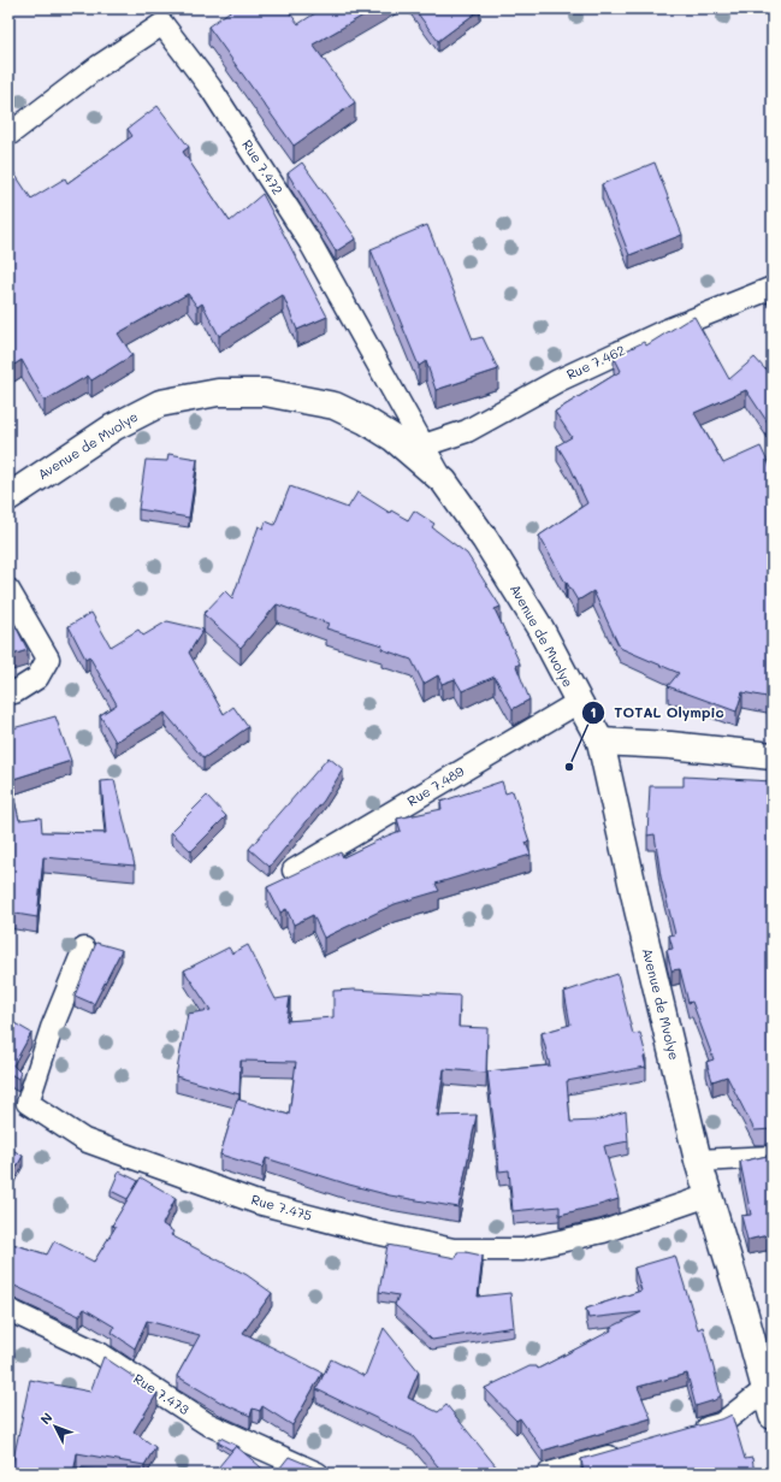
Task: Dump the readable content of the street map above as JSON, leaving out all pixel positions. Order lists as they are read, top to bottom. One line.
{"streets":{"street":["Rue 7.472","Rue 7.462","Avenue de Mvolye","Rue 7.489","Rue 7.475","Rue 7.473"]},"crossings":[["Rue 7.472","Rue 7.462"],["Rue 7.472","Avenue de Mvolye"],["Avenue de Mvolye","Rue 7.489"],["Avenue de Mvolye","Rue 7.475"]],"places":["TOTAL Olympic"],"north":"top left"}
